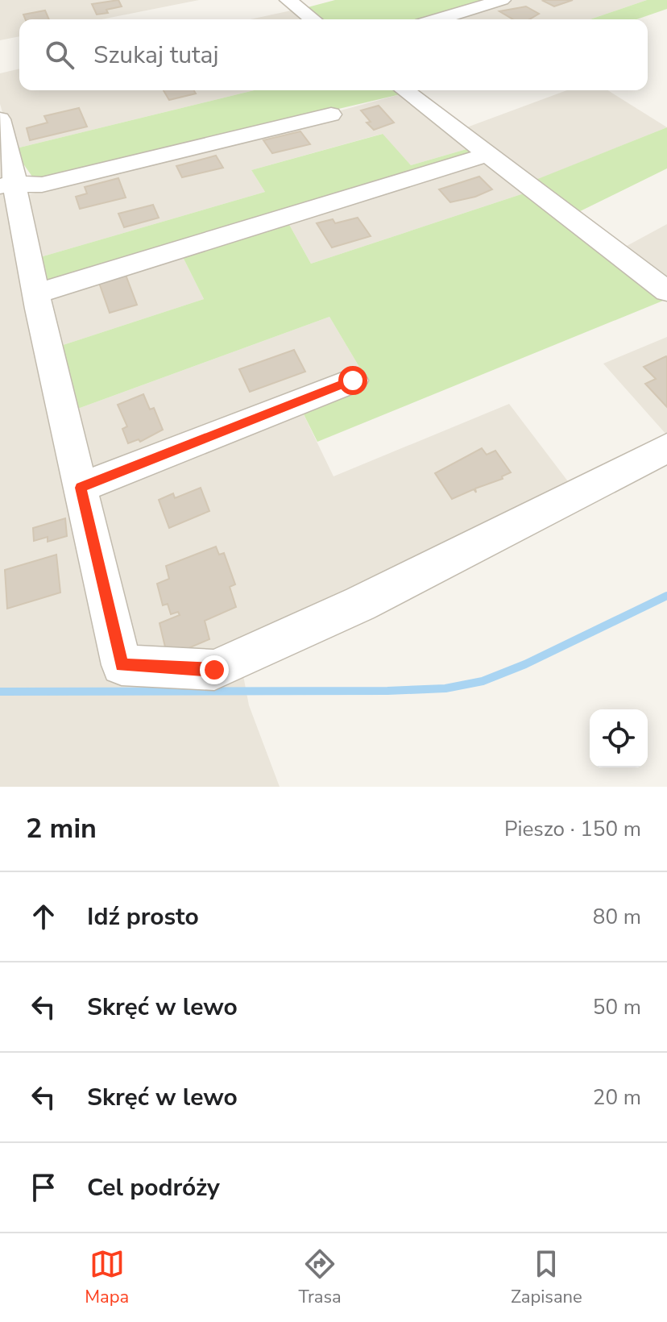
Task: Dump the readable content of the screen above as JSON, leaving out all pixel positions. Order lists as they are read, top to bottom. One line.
{"page":{"search":"Szukaj tutaj","heading":["2 min","Pieszo · 150 m"],"list":[["Idź prosto","80 m"],["Skręć w lewo","50 m"],["Skręć w lewo","20 m"],"Cel podróży"],"nav":["Mapa","Trasa","Zapisane"]}}
